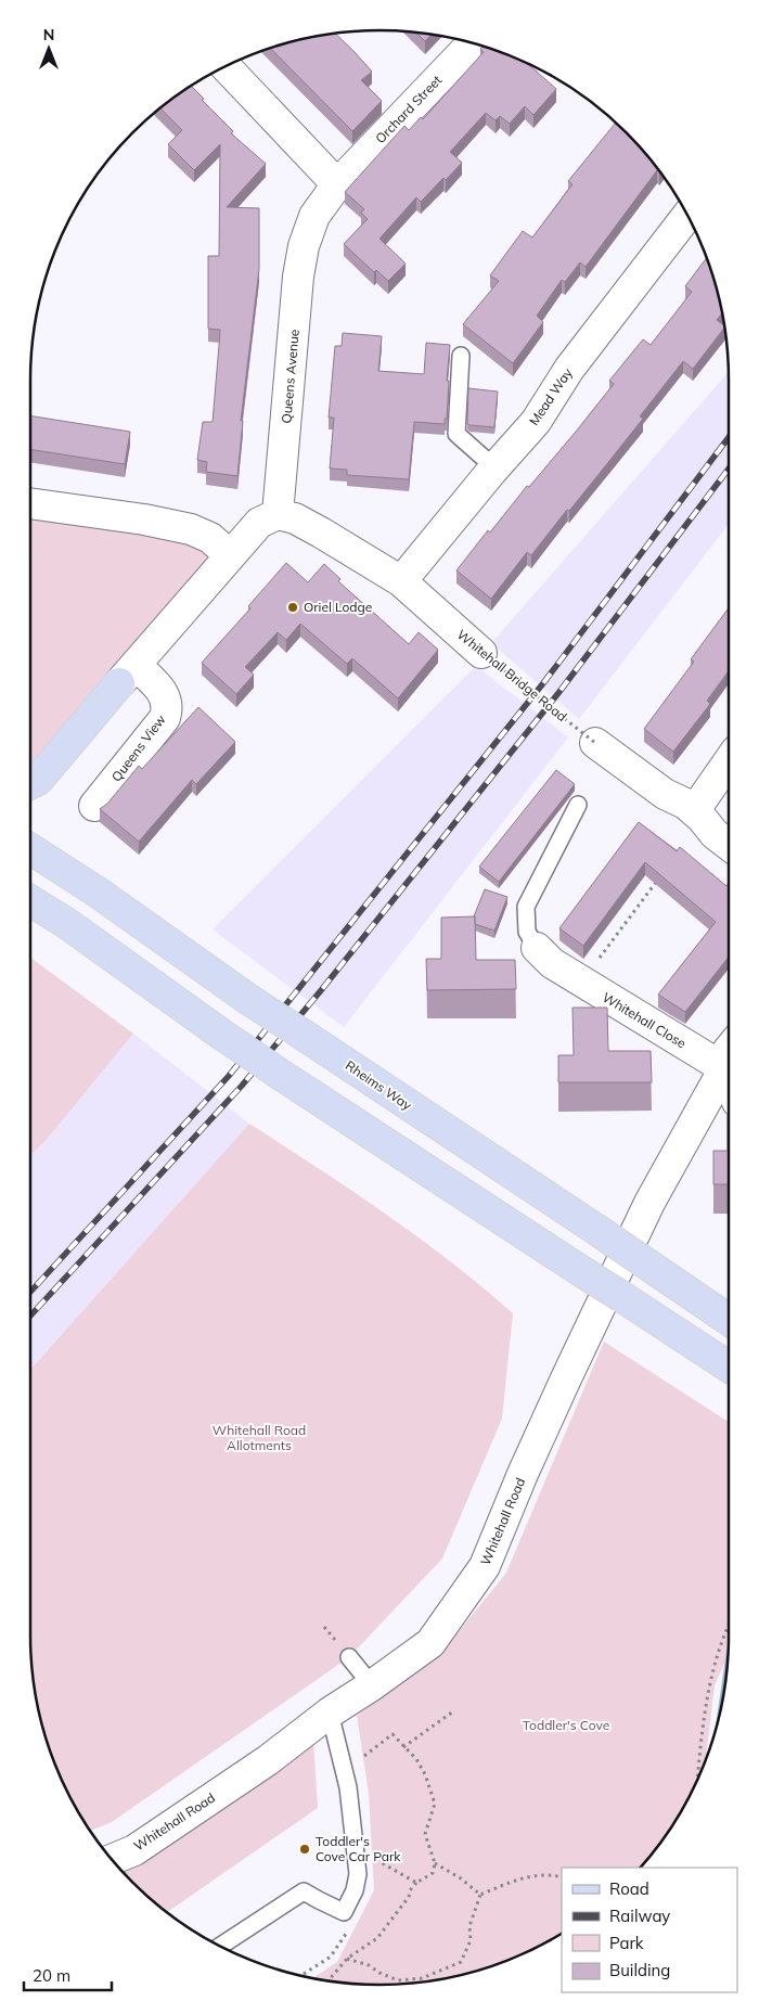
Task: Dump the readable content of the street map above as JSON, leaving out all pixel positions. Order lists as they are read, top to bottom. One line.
{"streets":{"main road":["Rheims Way"],"street":["Orchard Street","Queens Avenue","Mead Way","Whitehall Bridge Road","Queens View","Whitehall Close","Whitehall Road"]},"crossings":[["Orchard Street","Queens Avenue"],["Queens Avenue","Whitehall Bridge Road"],["Mead Way","Whitehall Bridge Road"],["Whitehall Close","Whitehall Road"]],"parks":["Whitehall Road Allotments","Toddler's Cove"],"places":["Oriel Lodge","Toddler's Cove Car Park"],"legend":["Road","Railway","Park","Building"],"scale_bar":"20 m","north":"top"}
